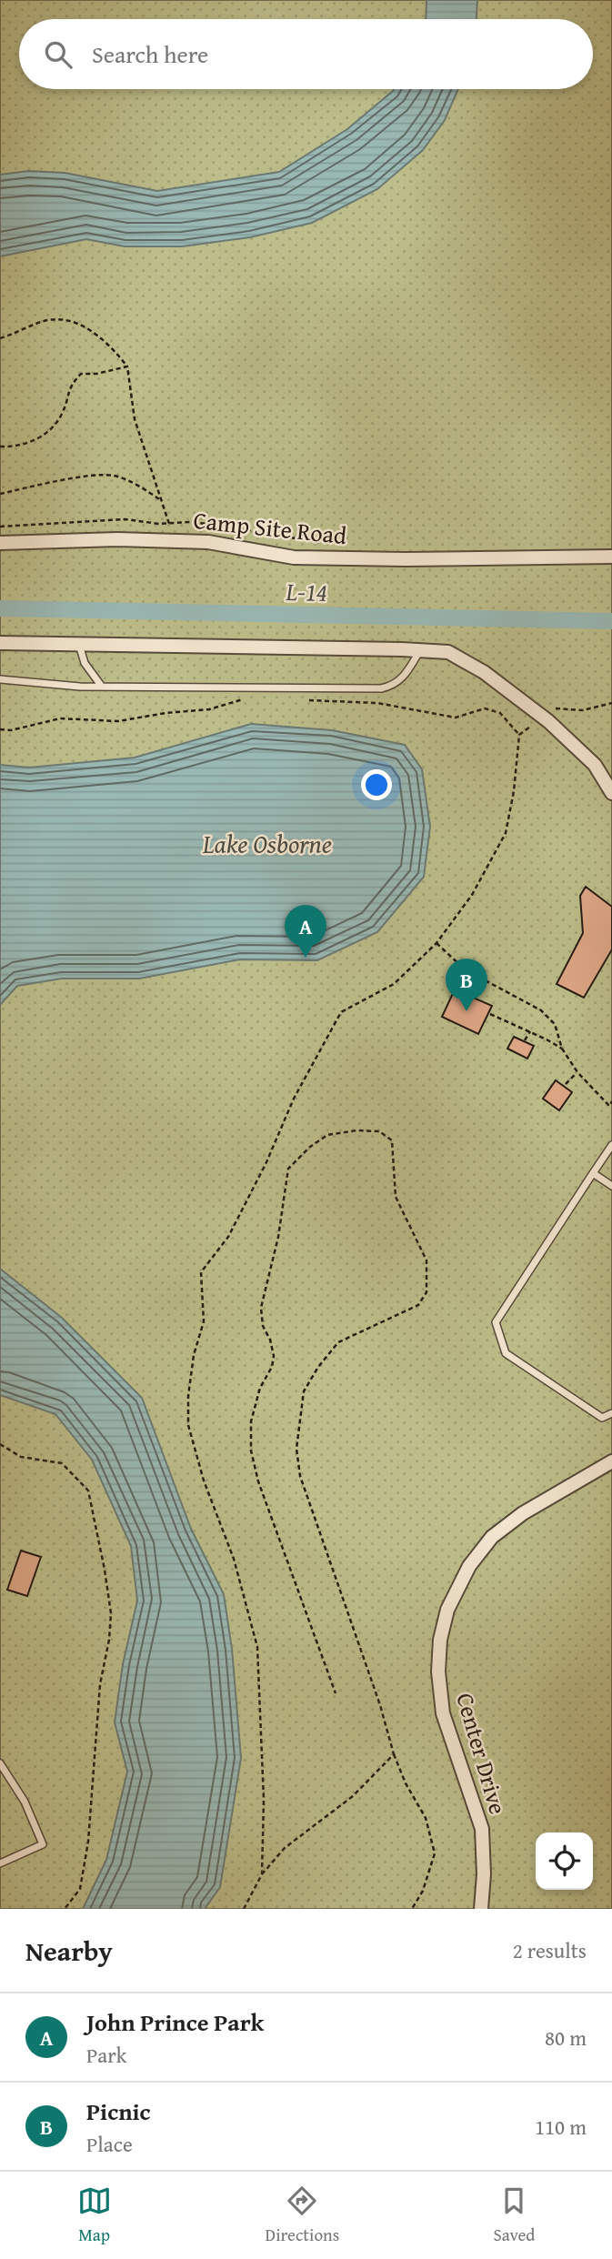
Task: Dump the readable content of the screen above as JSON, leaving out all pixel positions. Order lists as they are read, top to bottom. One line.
{"streets":{"street":["Camp Site Road","Center Drive"]},"water":["L-14","Lake Osborne"],"page":{"search":"Search here","pins":["A","B"],"heading":["Nearby","2 results"],"list":[{"mark":"A","name":"John Prince Park","note":"Park","value":"80 m"},{"mark":"B","name":"Picnic","note":"Place","value":"110 m"}],"nav":["Map","Directions","Saved"]}}
